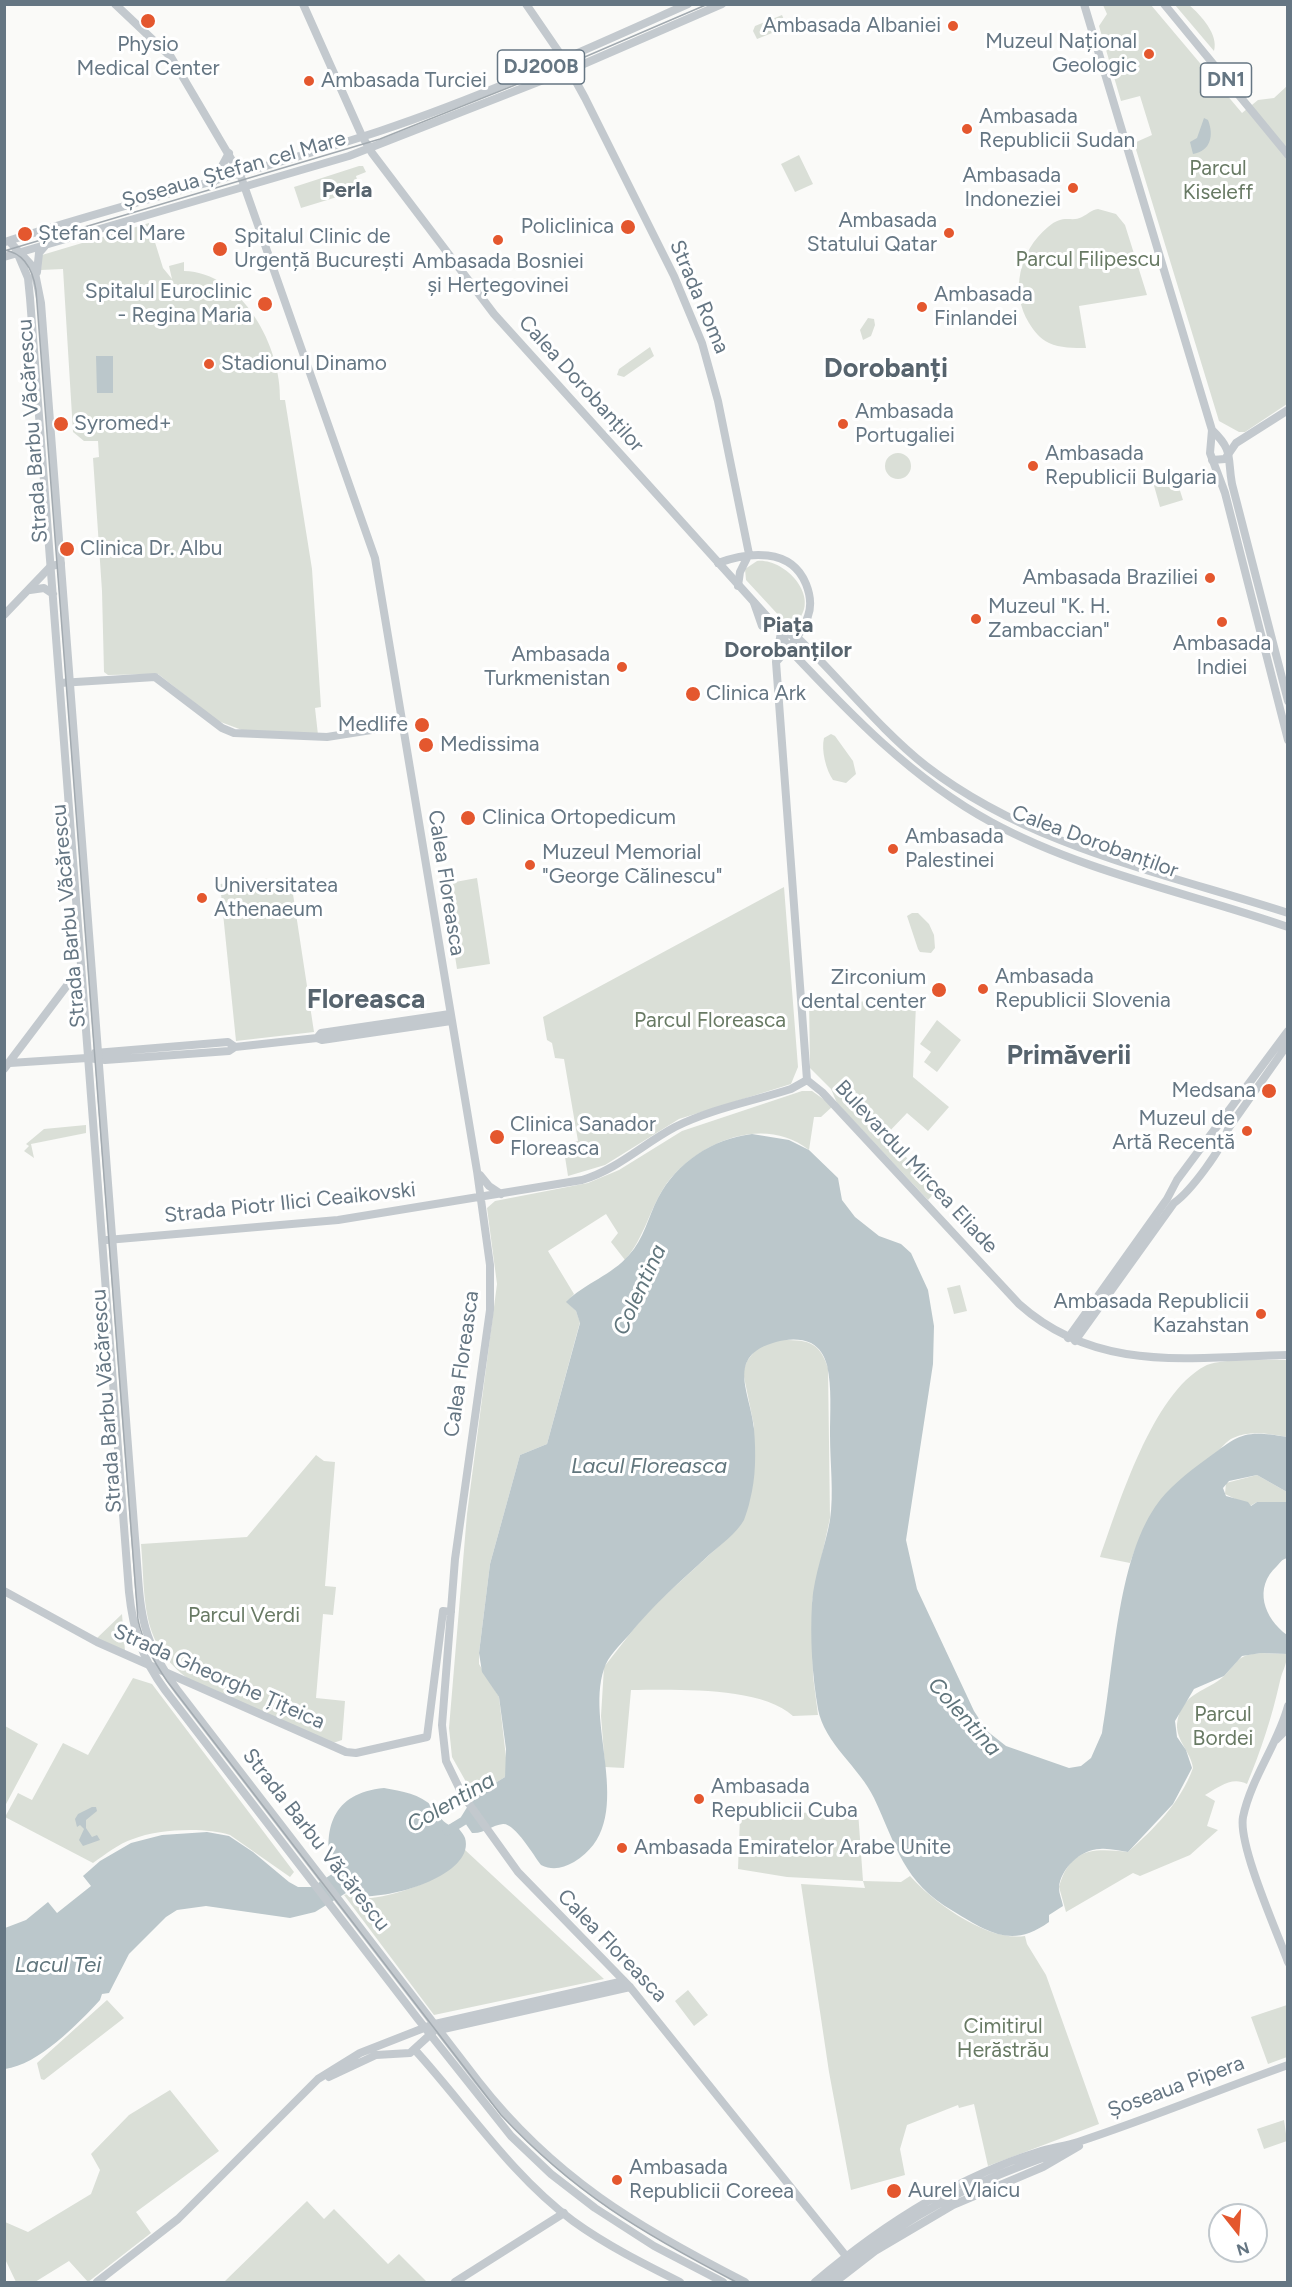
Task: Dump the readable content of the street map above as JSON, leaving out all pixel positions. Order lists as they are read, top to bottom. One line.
{"streets":{"main road":["DJ200B","DN1","Șoseaua Ștefan cel Mare","Calea Dorobanților","Strada Barbu Văcărescu"],"street":["Strada Roma","Calea Floreasca","Bulevardul Mircea Eliade","Strada Piotr Ilici Ceaikovski","Strada Gheorghe Țițeica","Șoseaua Pipera"]},"crossings":[["DJ200B","Șoseaua Ștefan cel Mare"],["DJ200B","Strada Roma"],["DJ200B","Calea Dorobanților"],["Șoseaua Ștefan cel Mare","Calea Dorobanților"],["Șoseaua Ștefan cel Mare","Strada Barbu Văcărescu"],["Șoseaua Ștefan cel Mare","Calea Floreasca"],["Strada Roma","Calea Dorobanților"],["Strada Barbu Văcărescu","Strada Piotr Ilici Ceaikovski"],["Strada Barbu Văcărescu","Strada Gheorghe Țițeica"],["Calea Floreasca","Bulevardul Mircea Eliade"],["Calea Floreasca","Strada Piotr Ilici Ceaikovski"],["Calea Floreasca","Strada Gheorghe Țițeica"],["Calea Floreasca","Șoseaua Pipera"],["Bulevardul Mircea Eliade","Strada Piotr Ilici Ceaikovski"]],"districts":["Perla","Dorobanți","Piața Dorobanților","Floreasca","Primăverii"],"water":["Colentina","Lacul Floreasca","Lacul Tei"],"parks":["Parcul Kiseleff","Parcul Filipescu","Parcul Floreasca","Parcul Verdi","Parcul Bordei","Cimitirul Herăstrău"],"places":["Physio Medical Center","Ambasada Albaniei","Muzeul Național Geologic","Ambasada Turciei","Ambasada Republicii Sudan","Ambasada Indoneziei","Policlinica","Ambasada Statului Qatar","Ștefan cel Mare","Ambasada Bosniei și Herțegovinei","Spitalul Clinic de Urgență București","Spitalul Euroclinic - Regina Maria","Ambasada Finlandei","Stadionul Dinamo","Syromed+","Ambasada Portugaliei","Ambasada Republicii Bulgaria","Clinica Dr. Albu","Ambasada Braziliei","Muzeul \"K. H. Zambaccian\"","Ambasada Indiei","Ambasada Turkmenistan","Clinica Ark","Medlife","Medissima","Clinica Ortopedicum","Ambasada Palestinei","Muzeul Memorial \"George Călinescu\"","Universitatea Athenaeum","Ambasada Republicii Slovenia","Zirconium dental center","Medsana","Muzeul de Artă Recentă","Clinica Sanador Floreasca","Ambasada Republicii Kazahstan","Ambasada Republicii Cuba","Ambasada Emiratelor Arabe Unite","Ambasada Republicii Coreea","Aurel Vlaicu"],"north":"bottom"}
